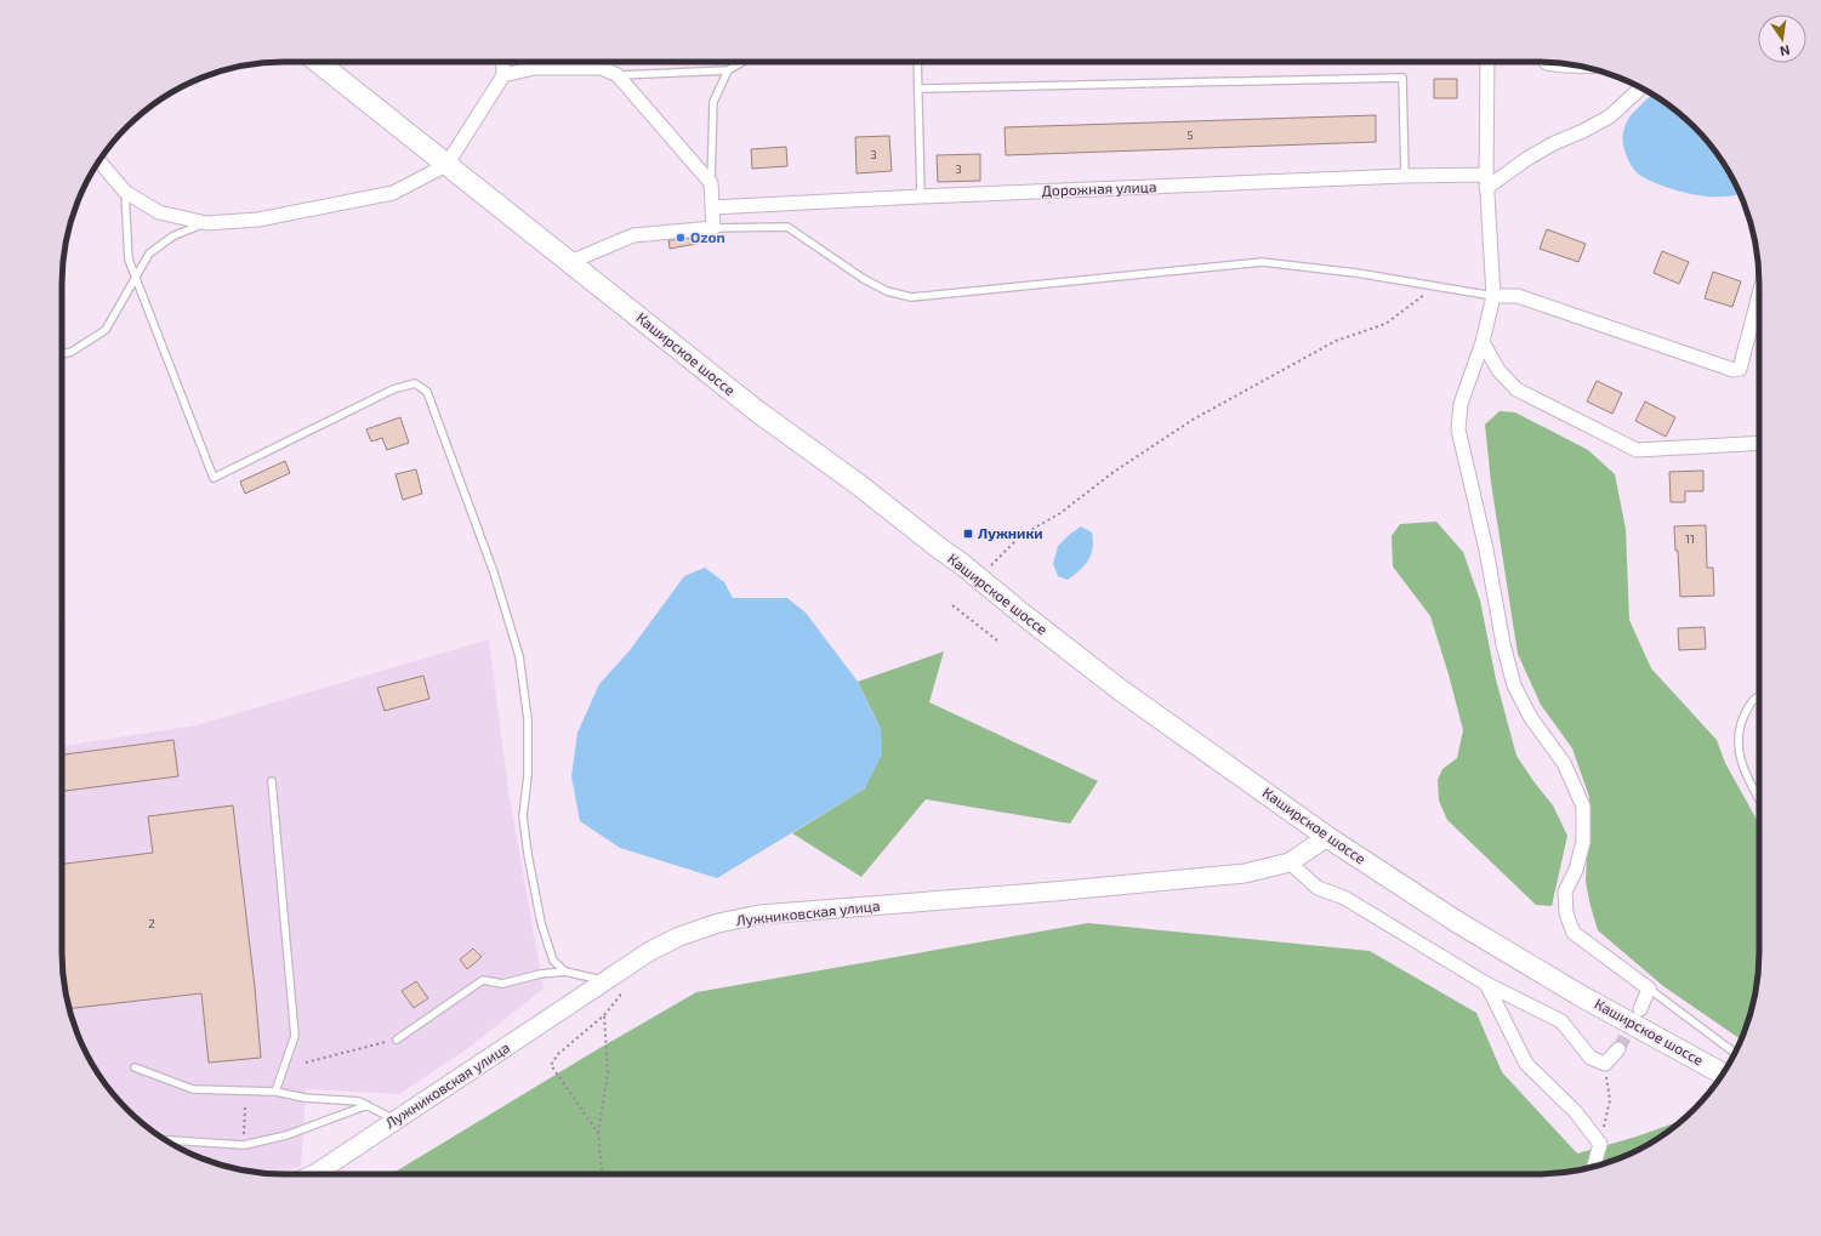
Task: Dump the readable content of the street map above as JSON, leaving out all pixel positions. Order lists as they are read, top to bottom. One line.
{"streets":{"main road":["Каширское шоссе"],"street":["Дорожная улица","Лужниковская улица"]},"crossings":[["Каширское шоссе","Лужниковская улица"]],"places":{"other":["Ozon"],"transit":["Лужники"]},"house_numbers":["5","3","3","11","2"],"north":"bottom"}
